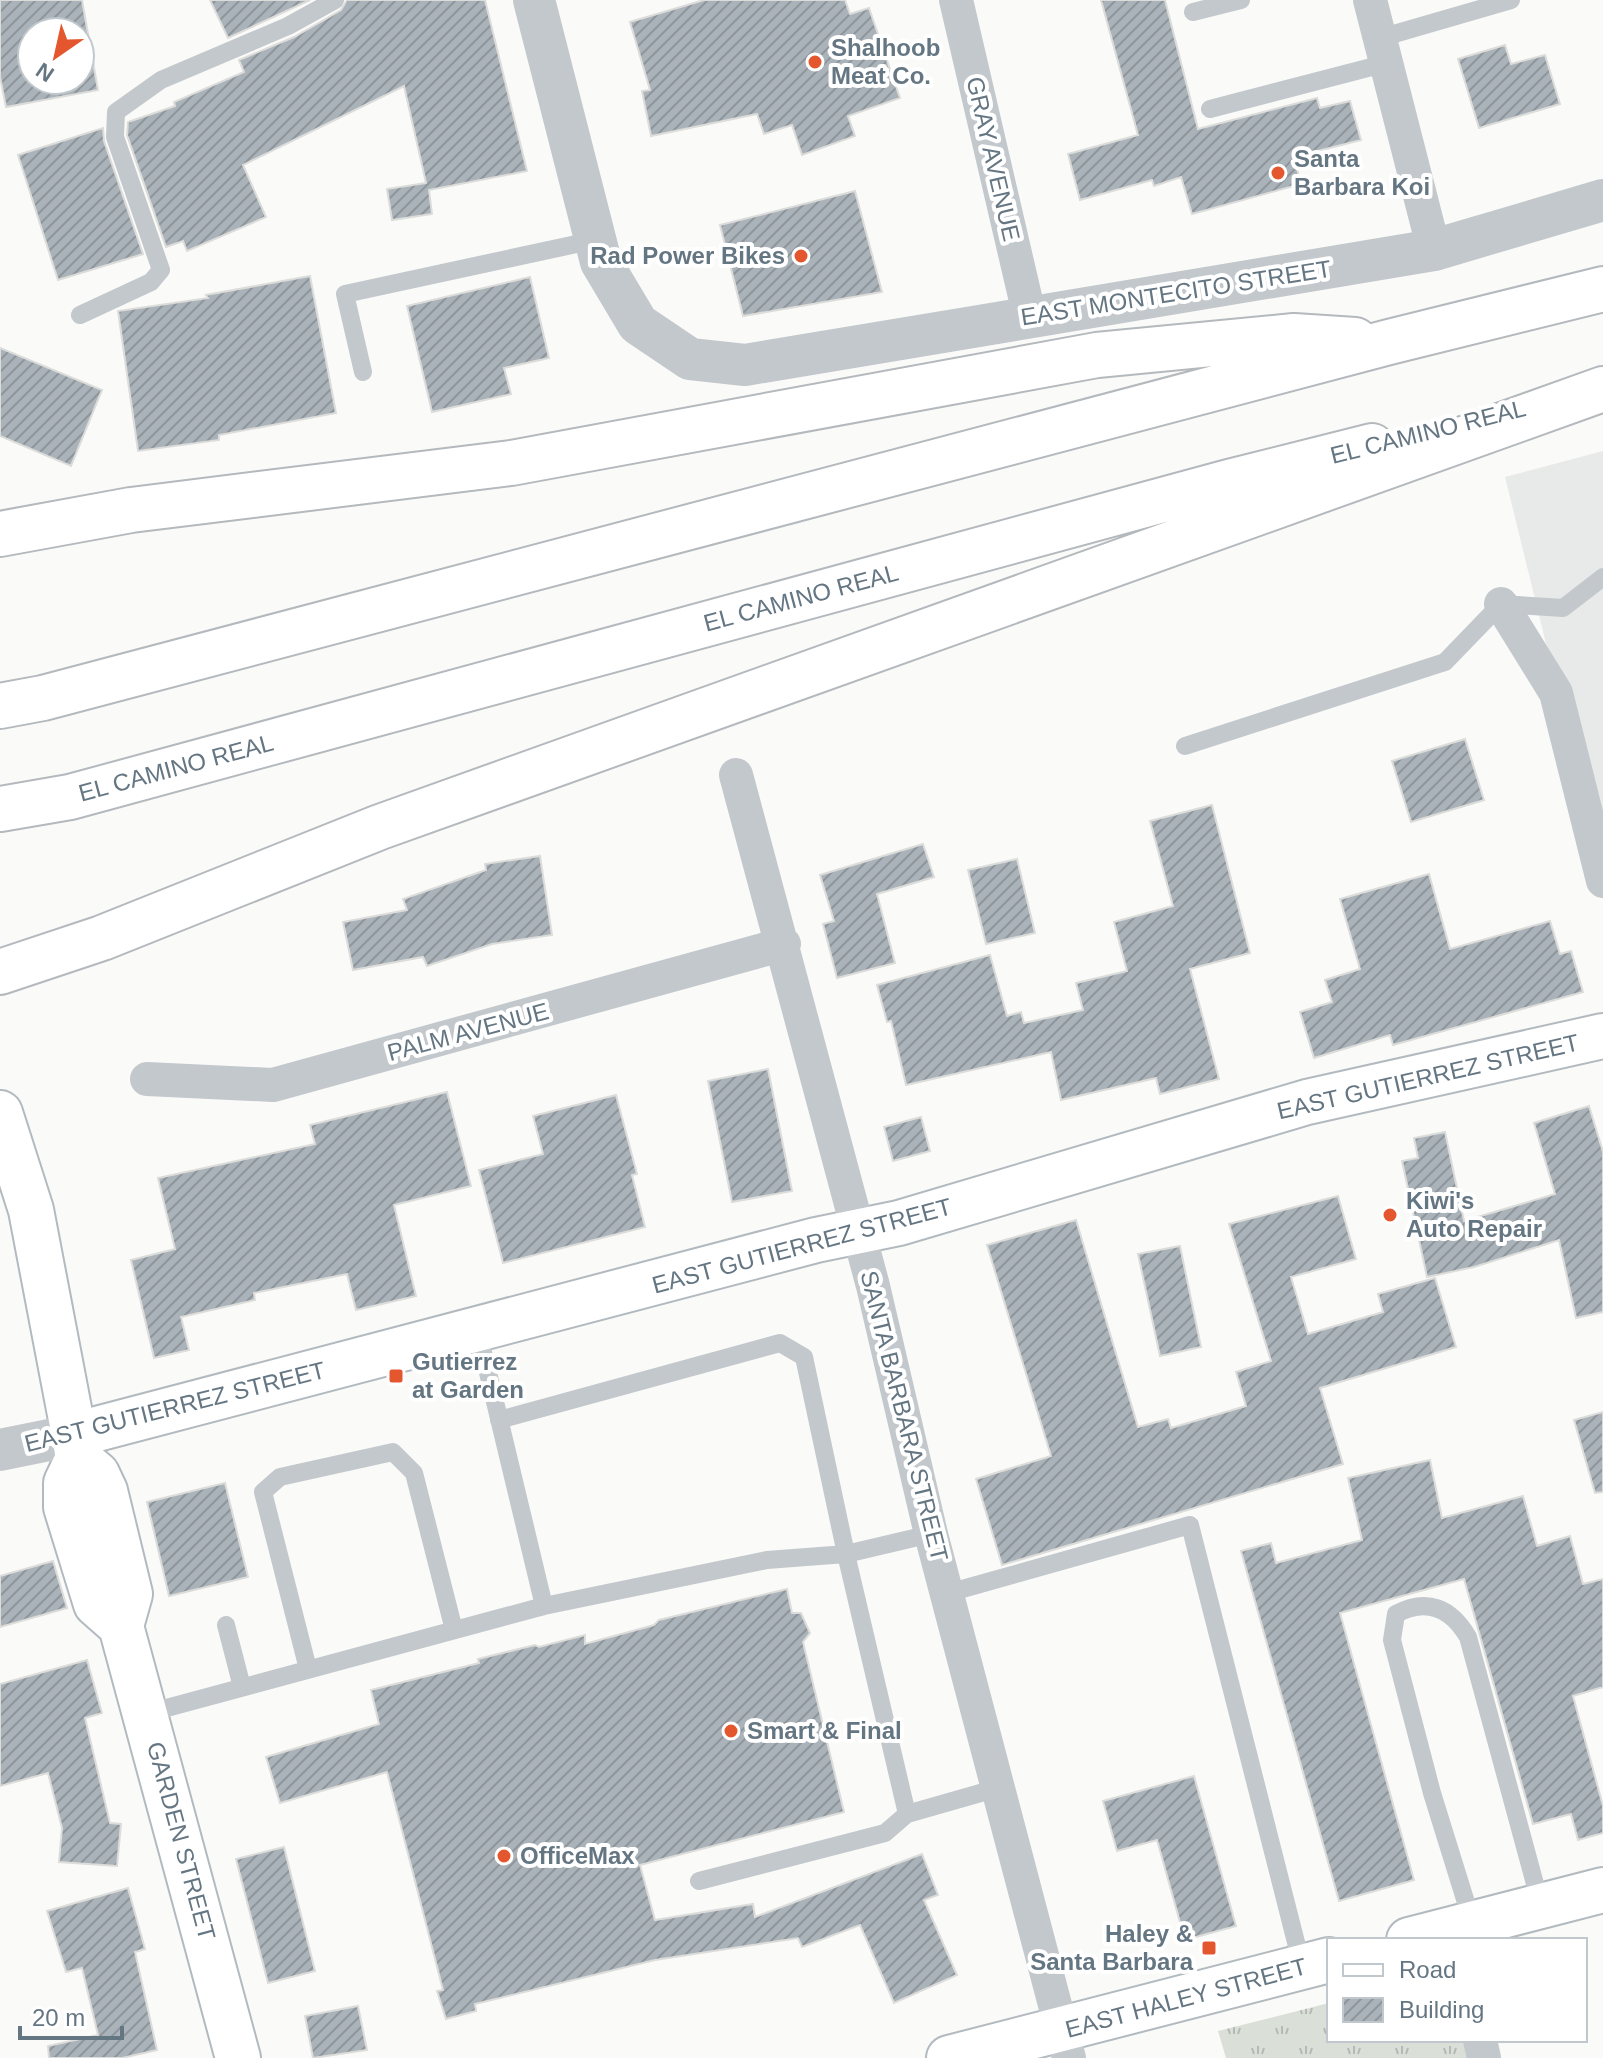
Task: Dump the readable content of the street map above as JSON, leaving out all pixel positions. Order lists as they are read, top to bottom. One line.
{"streets":{"main road":["EL CAMINO REAL","EAST GUTIERREZ STREET","GARDEN STREET","EAST HALEY STREET"],"street":["GRAY AVENUE","EAST MONTECITO STREET","PALM AVENUE","SANTA BARBARA STREET"]},"crossings":[["GRAY AVENUE","EAST MONTECITO STREET"],["PALM AVENUE","SANTA BARBARA STREET"],["EAST GUTIERREZ STREET","SANTA BARBARA STREET"],["EAST GUTIERREZ STREET","GARDEN STREET"],["SANTA BARBARA STREET","EAST HALEY STREET"]],"places":{"other":["Shalhoob Meat Co.","Santa Barbara Koi","Rad Power Bikes","Kiwi's Auto Repair","Smart & Final","OfficeMax"],"transit":["Gutierrez at Garden","Haley & Santa Barbara"]},"legend":["Road","Building"],"scale_bar":"20 m","north":"bottom left"}
